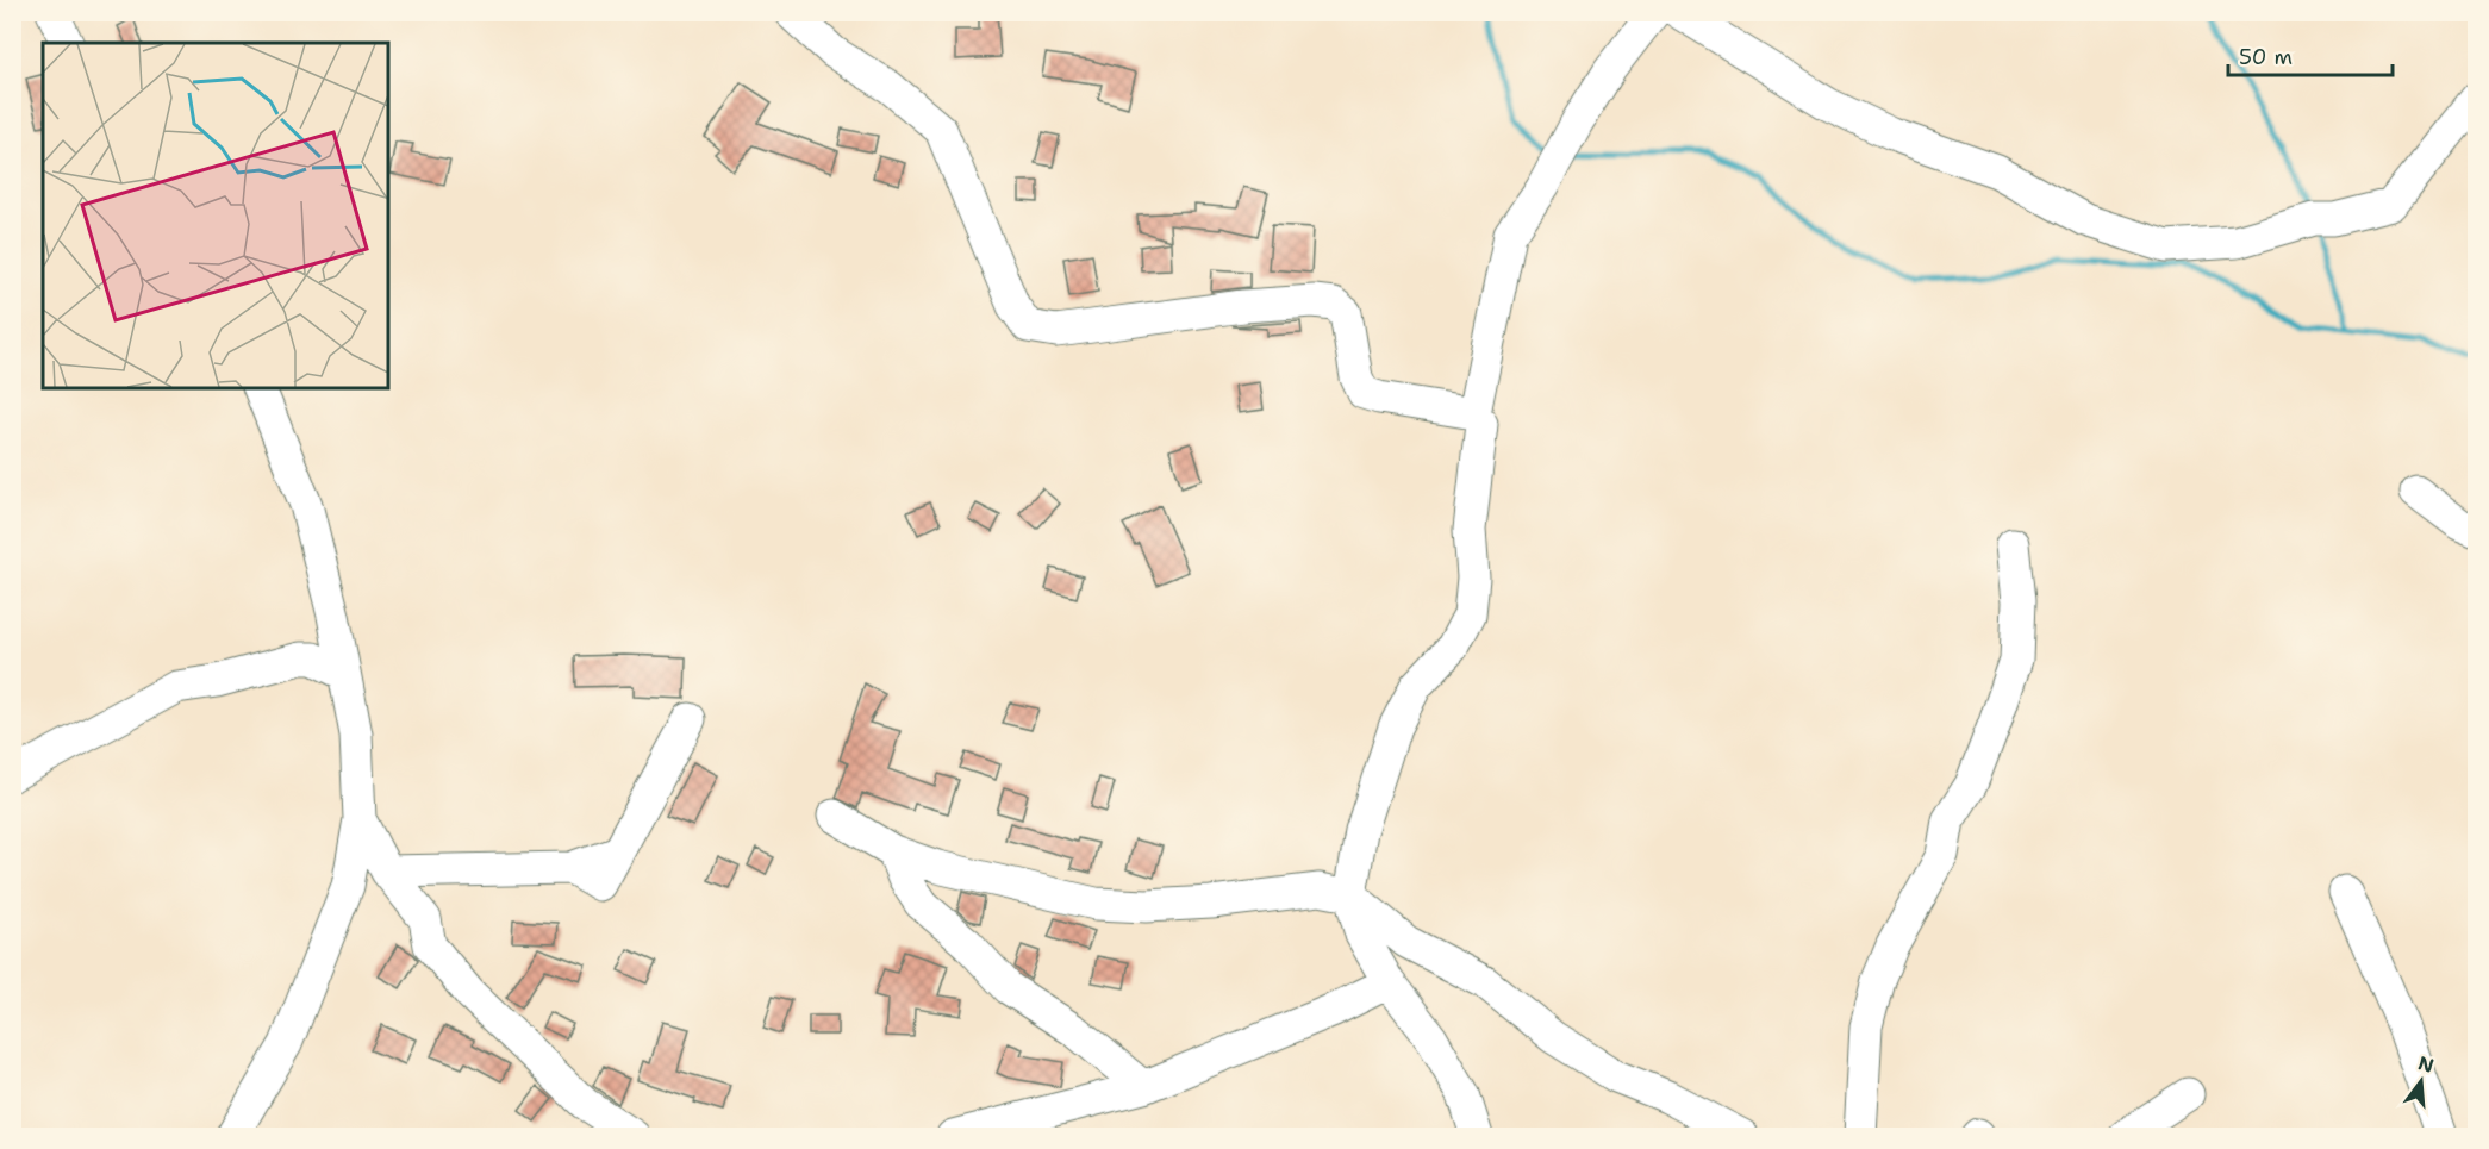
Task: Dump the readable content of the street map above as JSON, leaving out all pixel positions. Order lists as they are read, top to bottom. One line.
{"scale_bar":"50 m","north":"top"}
